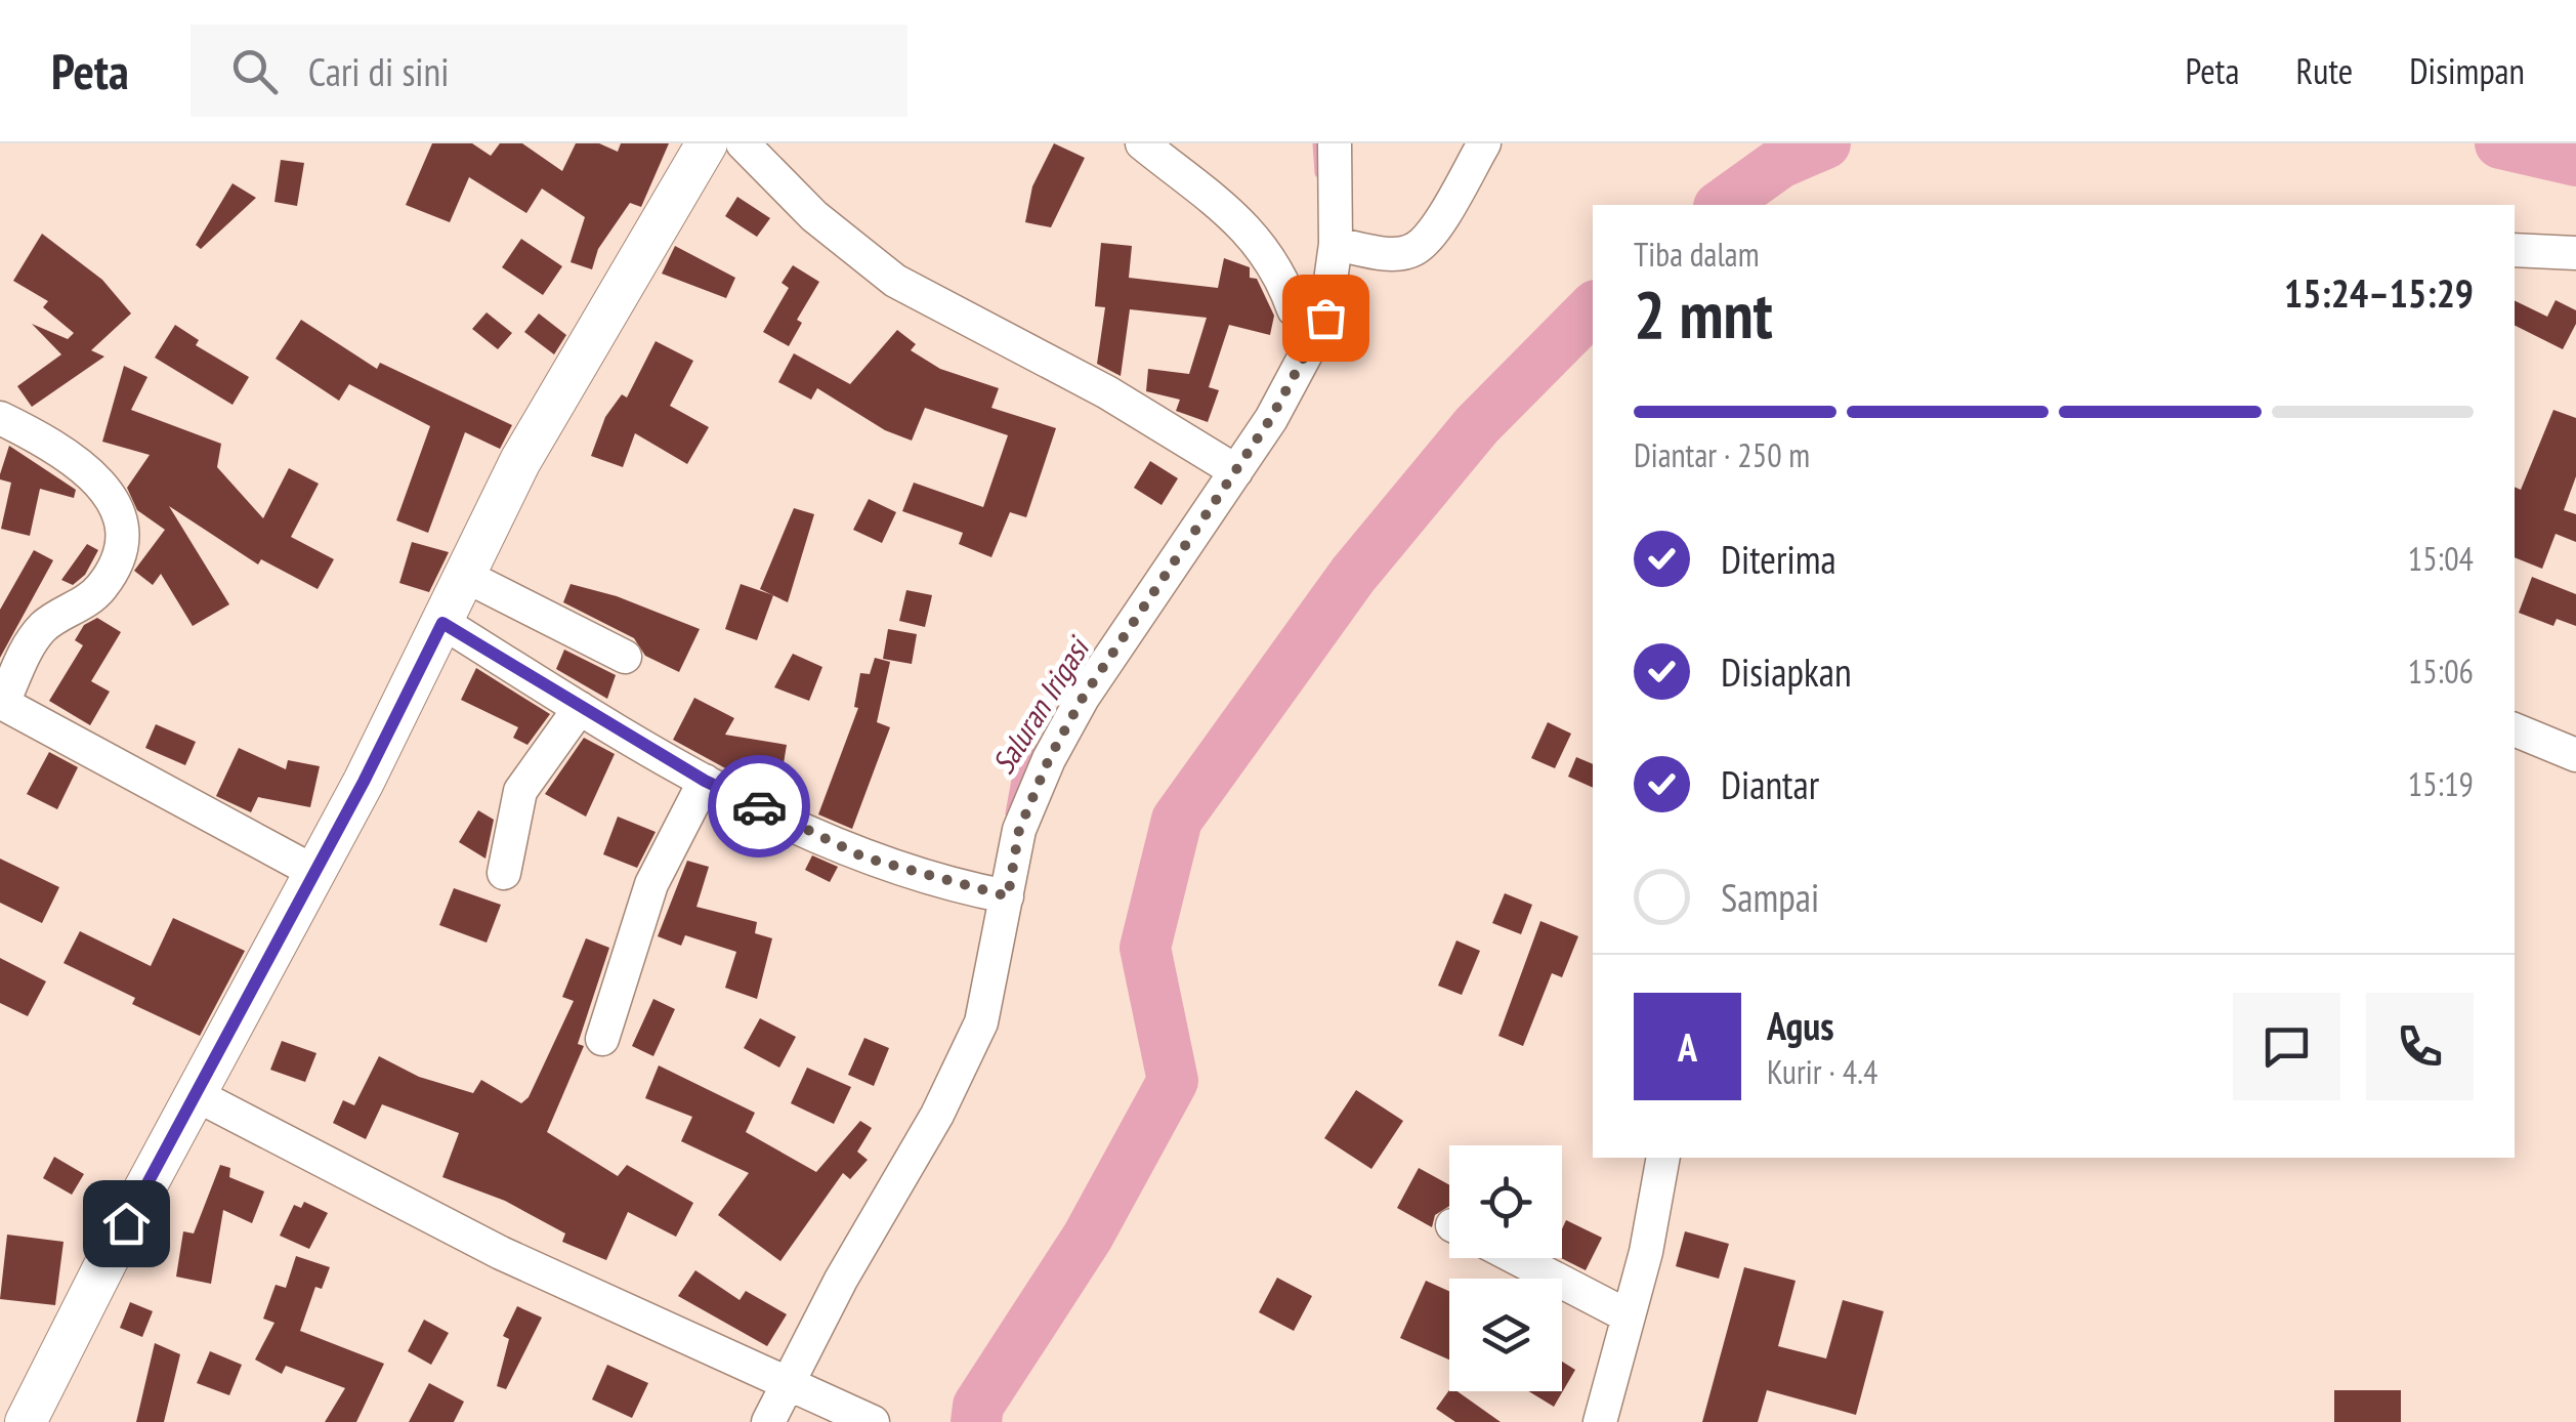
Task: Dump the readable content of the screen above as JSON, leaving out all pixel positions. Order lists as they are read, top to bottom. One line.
{"water":["Saluran Irigasi"],"page":{"header":"Peta","search":"Cari di sini","nav":["Peta","Rute","Disimpan"],"heading":["2 mnt","Tiba dalam","15:24–15:29"],"panel":["Agus","Kurir · 4.4"],"bar":"Diantar · 250 m","list":[["Diterima","15:04"],["Disiapkan","15:06"],["Diantar","15:19"],"Sampai"],"round":"A"}}
